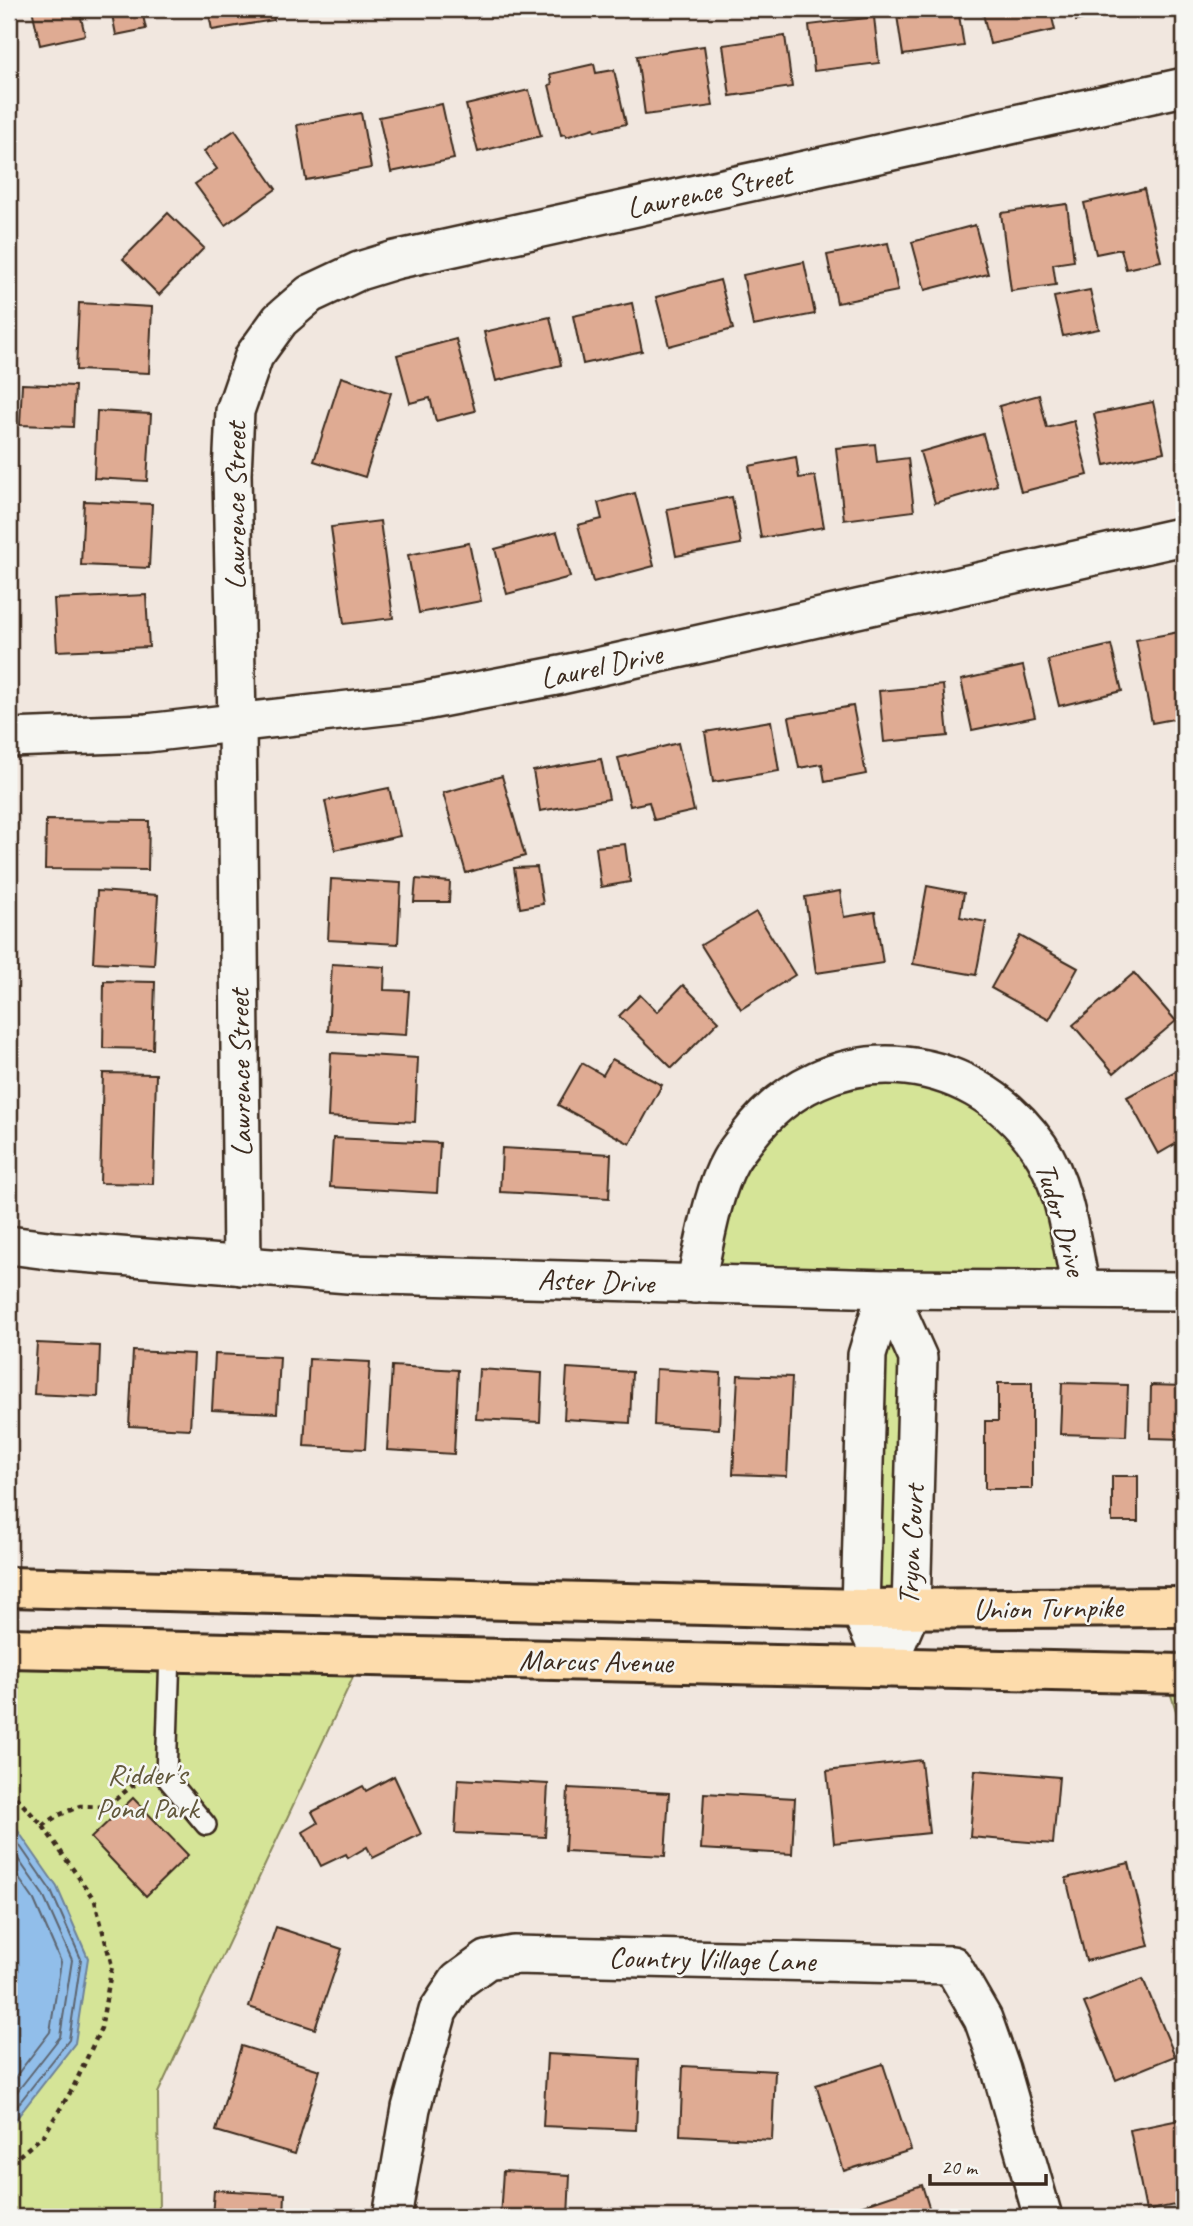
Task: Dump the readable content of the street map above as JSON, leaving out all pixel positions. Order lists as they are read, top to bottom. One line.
{"streets":{"main road":["Union Turnpike","Marcus Avenue"],"street":["Lawrence Street","Laurel Drive","Tudor Drive","Aster Drive","Tryon Court","Country Village Lane"]},"crossings":[["Lawrence Street","Laurel Drive"],["Lawrence Street","Aster Drive"],["Tudor Drive","Aster Drive"],["Aster Drive","Tryon Court"],["Tryon Court","Union Turnpike"],["Tryon Court","Marcus Avenue"],["Union Turnpike","Marcus Avenue"]],"parks":["Ridder's Pond Park"],"scale_bar":"20 m"}
